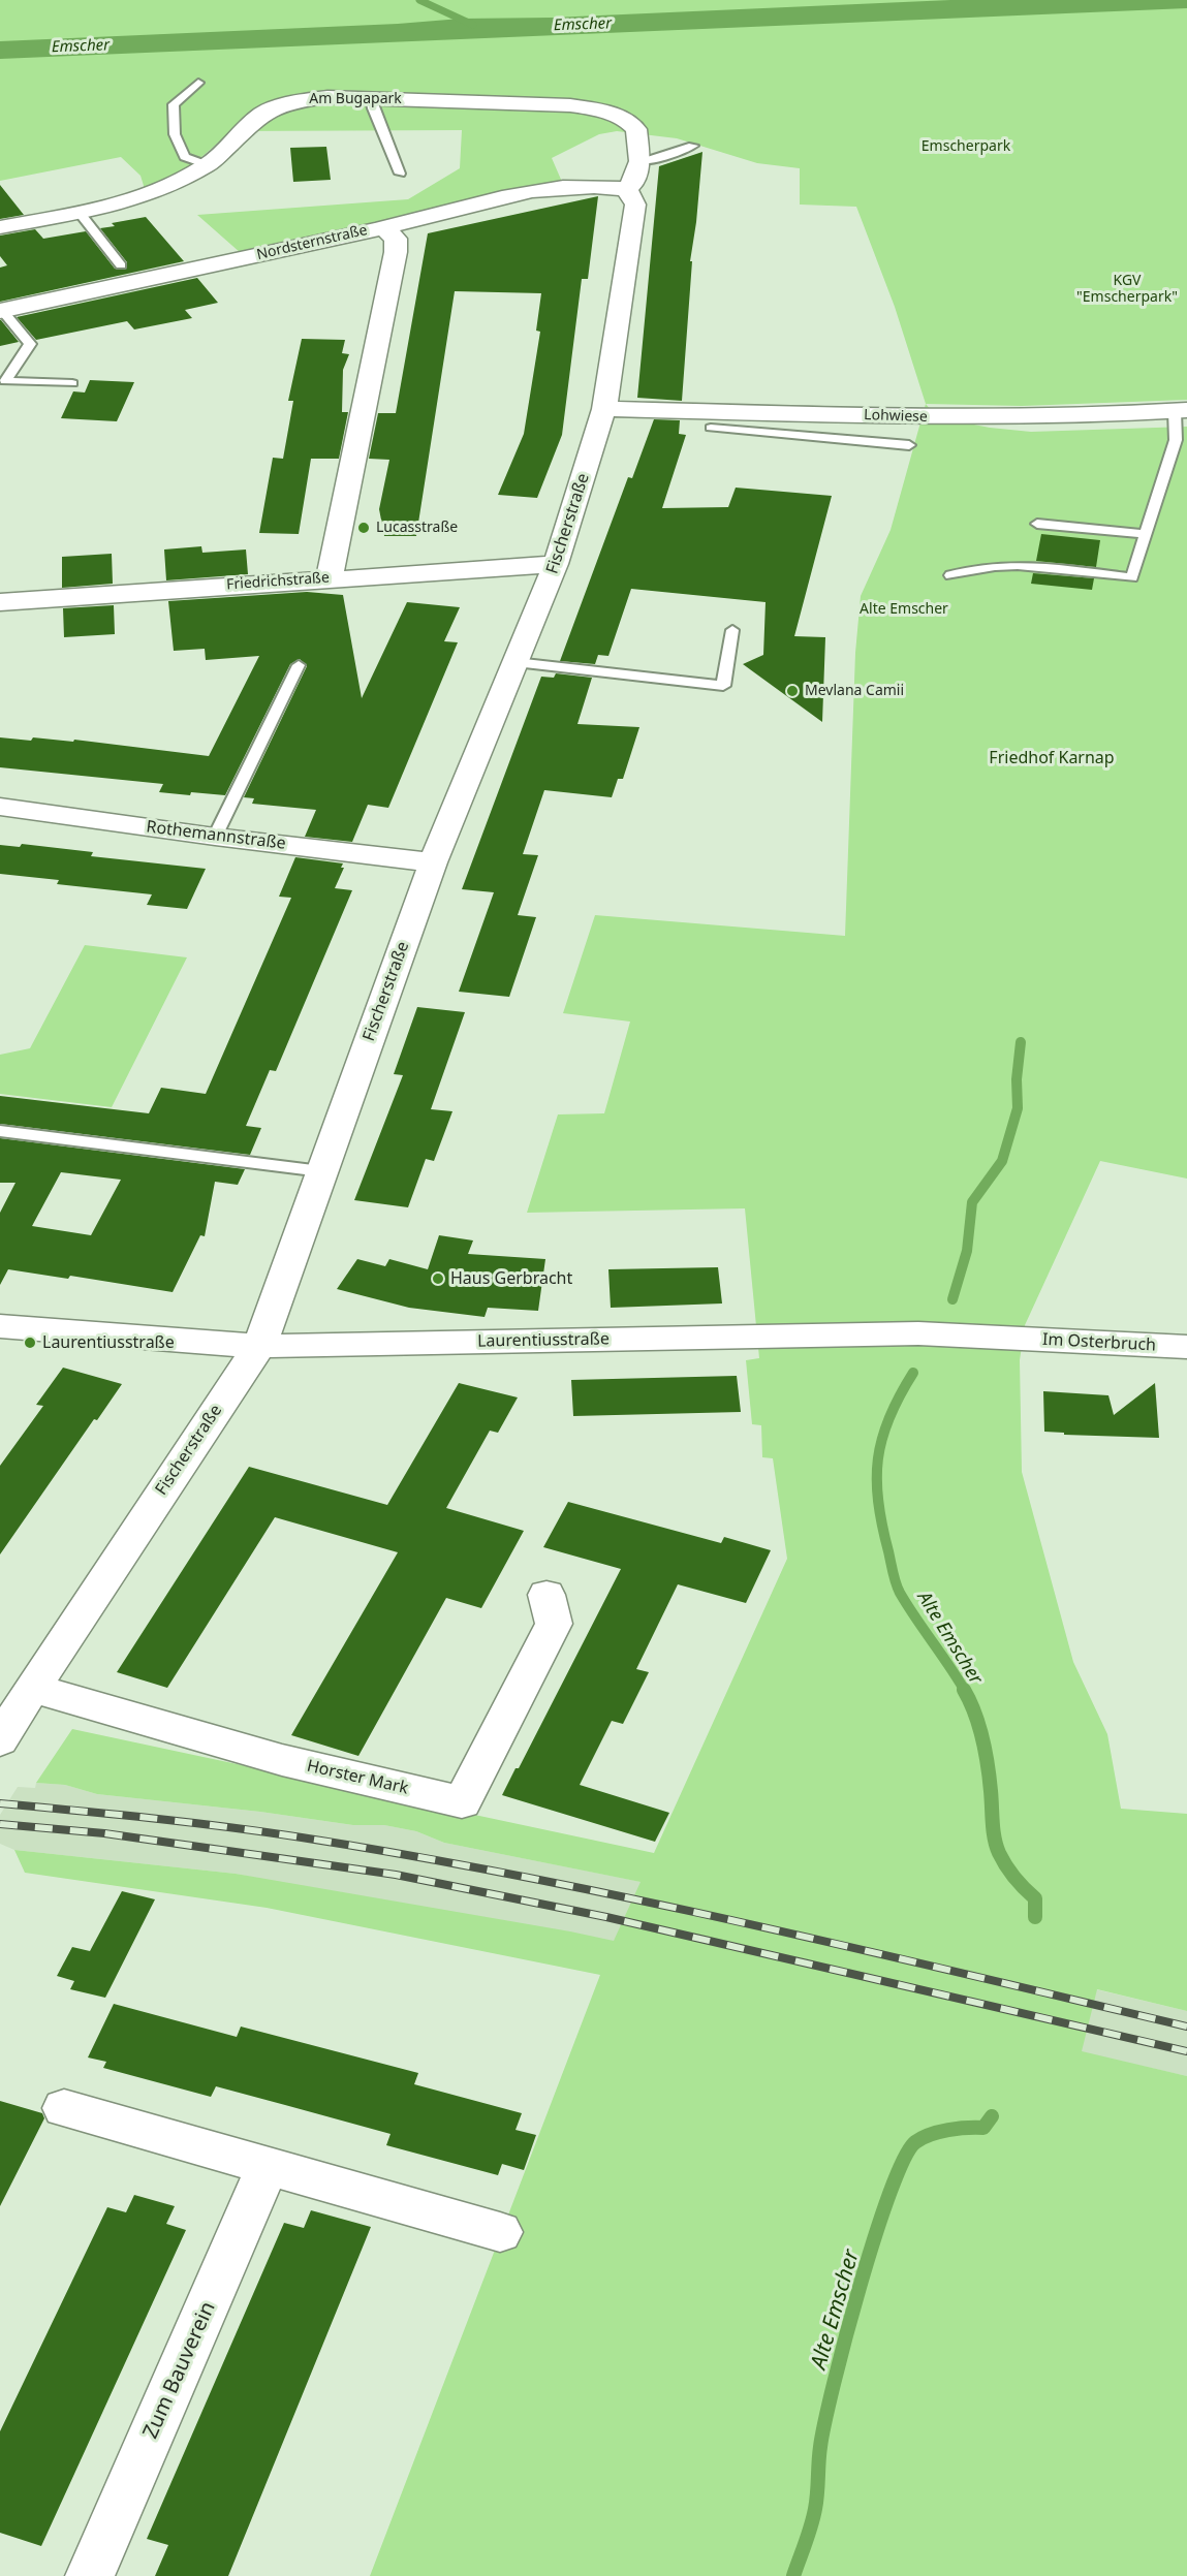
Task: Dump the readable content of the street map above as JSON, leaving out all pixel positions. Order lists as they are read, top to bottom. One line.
{"streets":{"street":["Am Bugapark","Nordsternstraße","Lohwiese","Fischerstraße","Friedrichstraße","Rothemannstraße","Laurentiusstraße","Im Osterbruch","Horster Mark","Zum Bauverein"]},"crossings":[["Nordsternstraße","Fischerstraße"],["Lohwiese","Fischerstraße"],["Fischerstraße","Friedrichstraße"],["Fischerstraße","Rothemannstraße"],["Fischerstraße","Laurentiusstraße"],["Fischerstraße","Horster Mark"],["Laurentiusstraße","Im Osterbruch"]],"water":["Emscher","Alte Emscher"],"parks":["Emscherpark","KGV \"Emscherpark\"","Alte Emscher","Friedhof Karnap"],"places":["Lucasstraße","Mevlana Camii","Haus Gerbracht","Laurentiusstraße"]}
